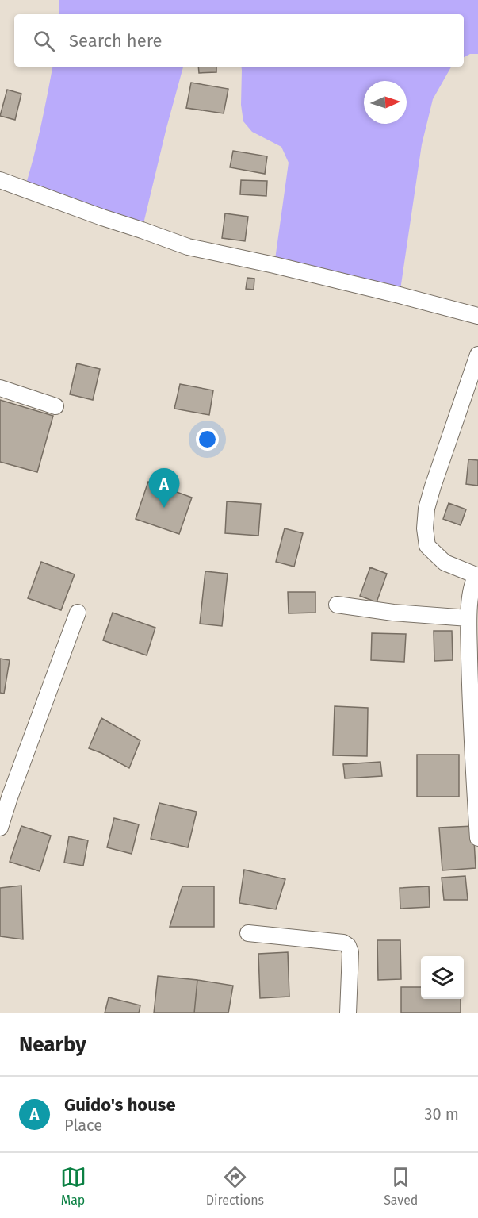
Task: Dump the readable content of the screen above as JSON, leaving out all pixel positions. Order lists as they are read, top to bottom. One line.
{"north":"right","page":{"search":"Search here","pins":"A","heading":"Nearby","list":[{"mark":"A","name":"Guido's house","note":"Place","value":"30 m"}],"nav":["Map","Directions","Saved"]}}
